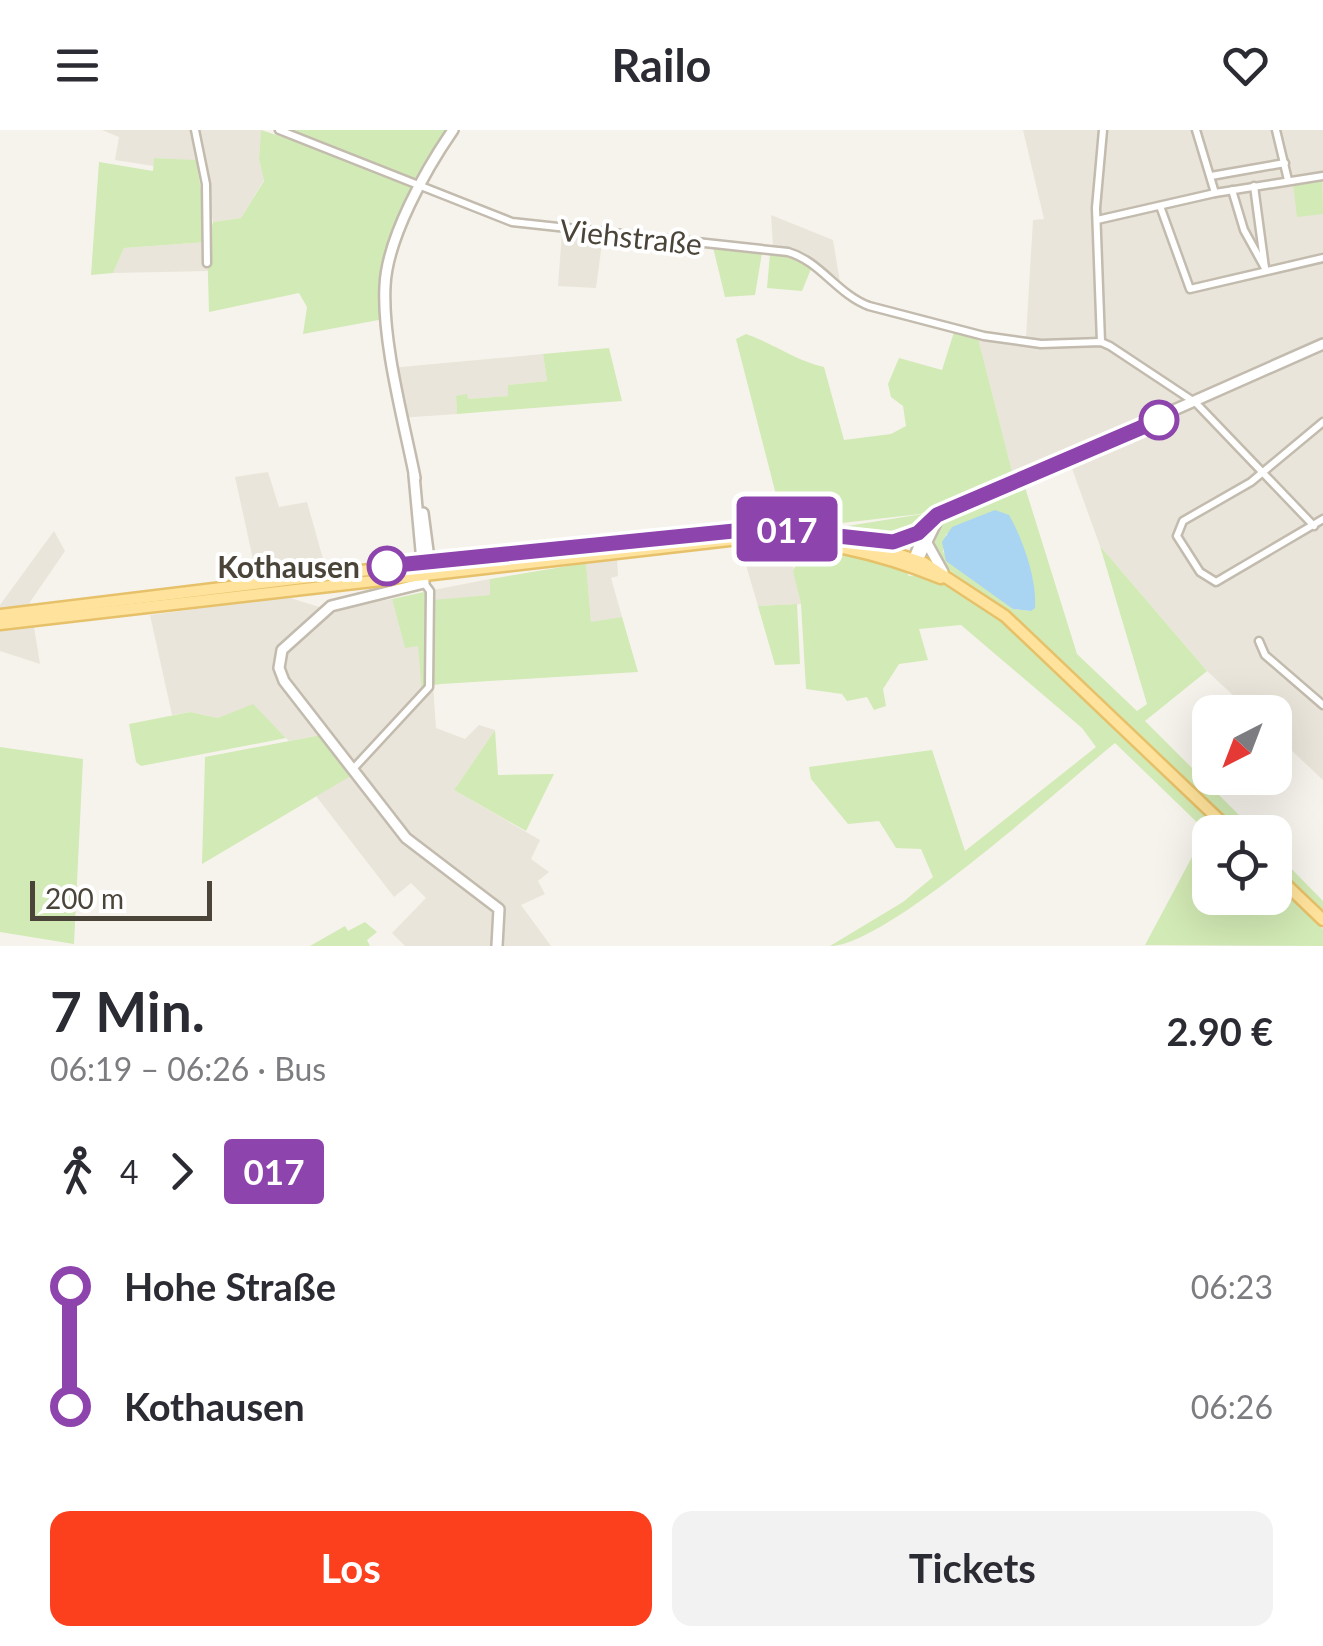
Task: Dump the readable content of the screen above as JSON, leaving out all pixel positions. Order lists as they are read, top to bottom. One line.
{"streets":{"street":["Viehstraße"]},"places":["Kothausen"],"lines":["bus line 017"],"scale_bar":"200 m","north":"bottom left","page":{"header":"Railo","on_map":"017","scale":"200 m","heading":["7 Min.","06:19 – 06:26 · Bus","2.90 €"],"legs":["4","017"],"list":[{"name":"Hohe Straße","value":"06:23"},{"name":"Kothausen","value":"06:26"}],"buttons":["Los","Tickets"]}}
